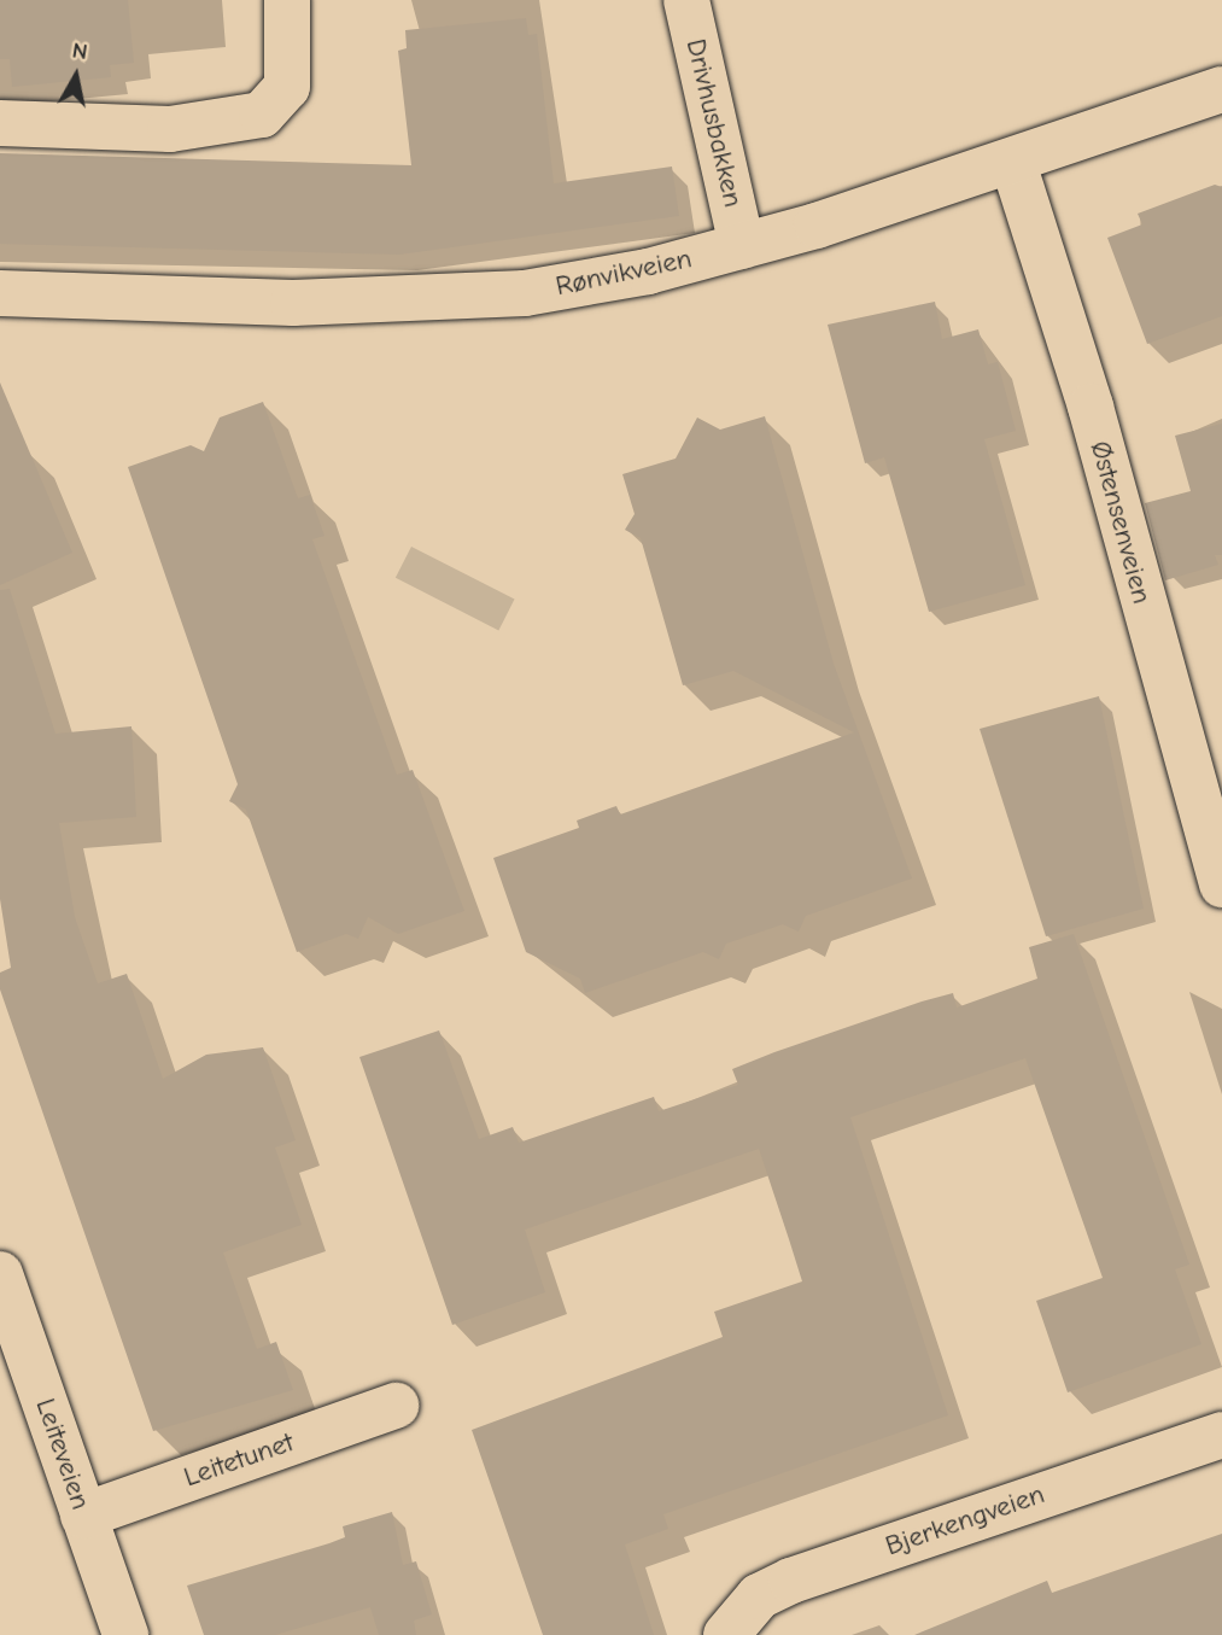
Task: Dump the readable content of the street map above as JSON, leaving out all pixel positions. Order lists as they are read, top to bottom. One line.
{"streets":{"street":["Drivhusbakken","Rønvikveien","Østensenveien","Leiteveien","Leitetunet","Bjerkengveien"]},"crossings":[["Drivhusbakken","Rønvikveien"],["Rønvikveien","Østensenveien"],["Leiteveien","Leitetunet"]],"north":"top"}
